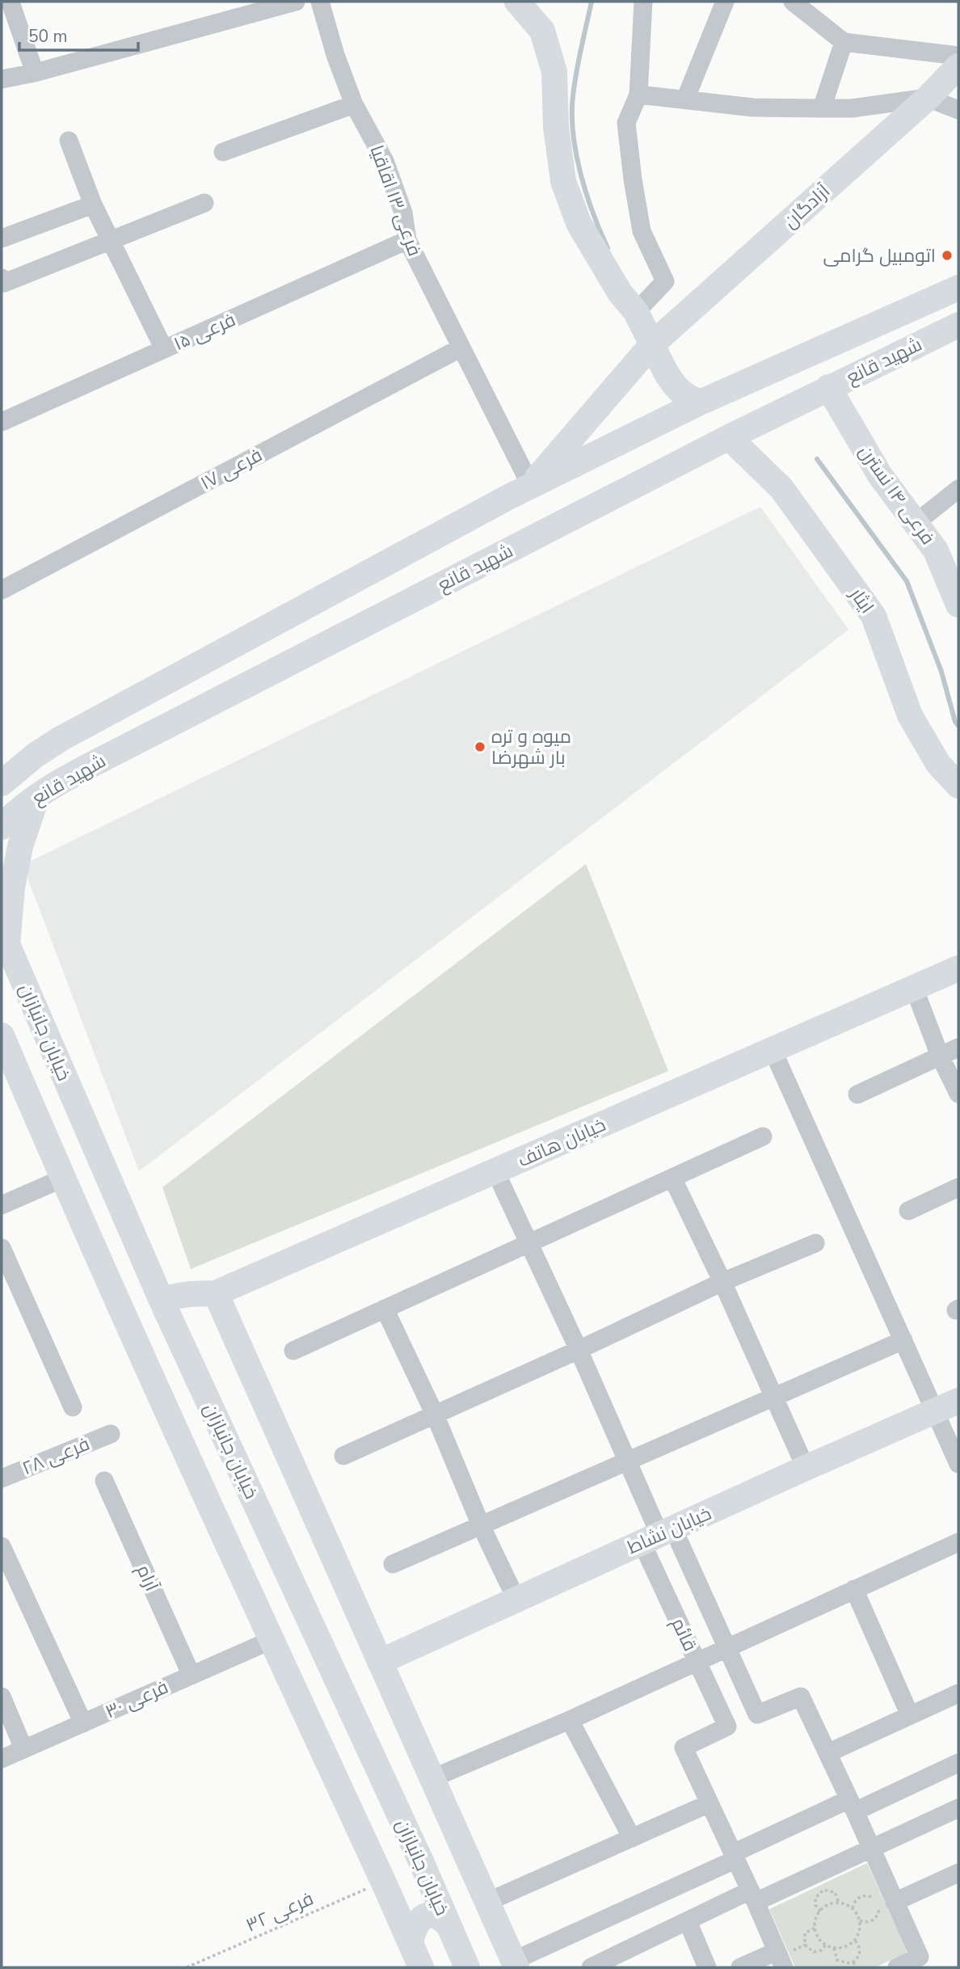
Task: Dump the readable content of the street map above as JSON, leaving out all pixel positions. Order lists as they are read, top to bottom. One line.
{"streets":{"main road":["آزادگان","شهید قانع","فرعی ۱۴ نسترن","ایثار","خیابان جانبازان","خیابان هاتف","خیابان نشاط"],"street":["فرعی ۱۳ اقاقیا","فرعی ۱۵","فرعی ۱۷","فرعی ۲۸","آرام","قائم","فرعی ۳۰"],"path":["فرعی ۳۲"]},"crossings":[["فرعی ۱۳ اقاقیا","آزادگان"],["فرعی ۱۳ اقاقیا","فرعی ۱۵"],["فرعی ۱۳ اقاقیا","شهید قانع"],["فرعی ۱۳ اقاقیا","فرعی ۱۷"],["آزادگان","شهید قانع"],["شهید قانع","فرعی ۱۴ نسترن"],["شهید قانع","ایثار"],["خیابان جانبازان","خیابان هاتف"],["خیابان نشاط","قائم"],["آرام","فرعی ۳۰"]],"places":["اتومبیل گرامی","میوه و تره بار شهرضا"],"scale_bar":"50 m"}
